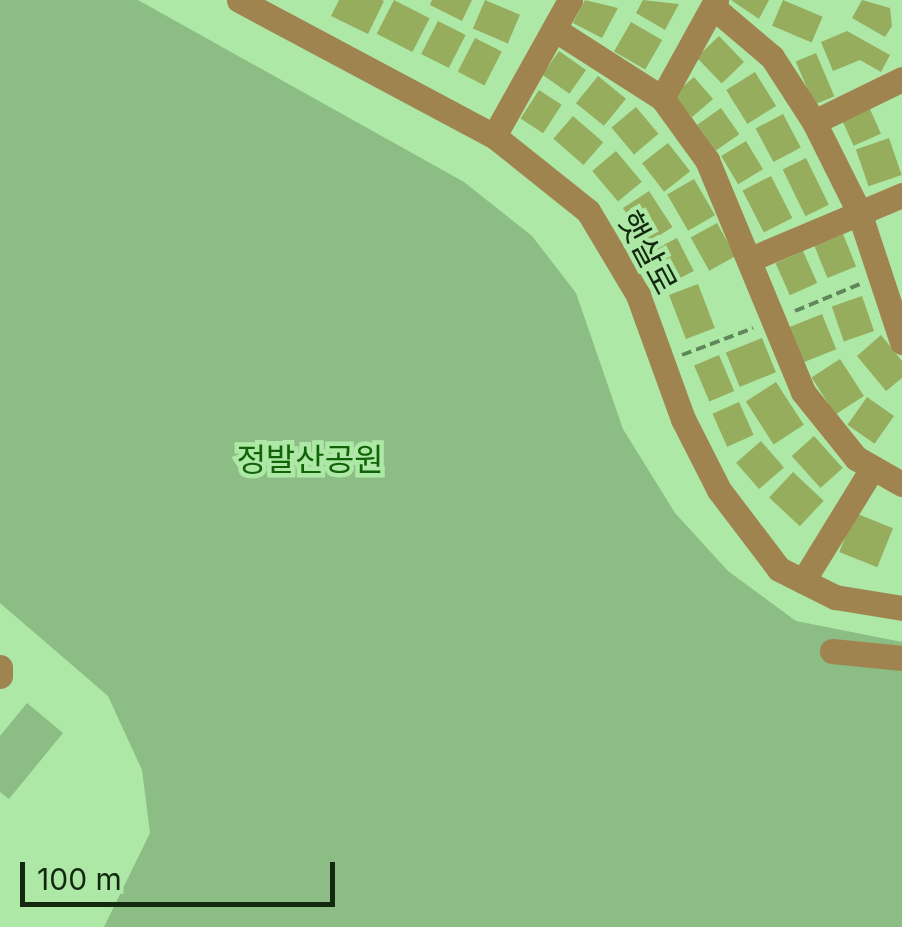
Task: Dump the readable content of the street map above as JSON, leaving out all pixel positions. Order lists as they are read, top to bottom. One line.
{"streets":{"street":["햇살로"]},"parks":["정발산공원"],"scale_bar":"100 m"}
